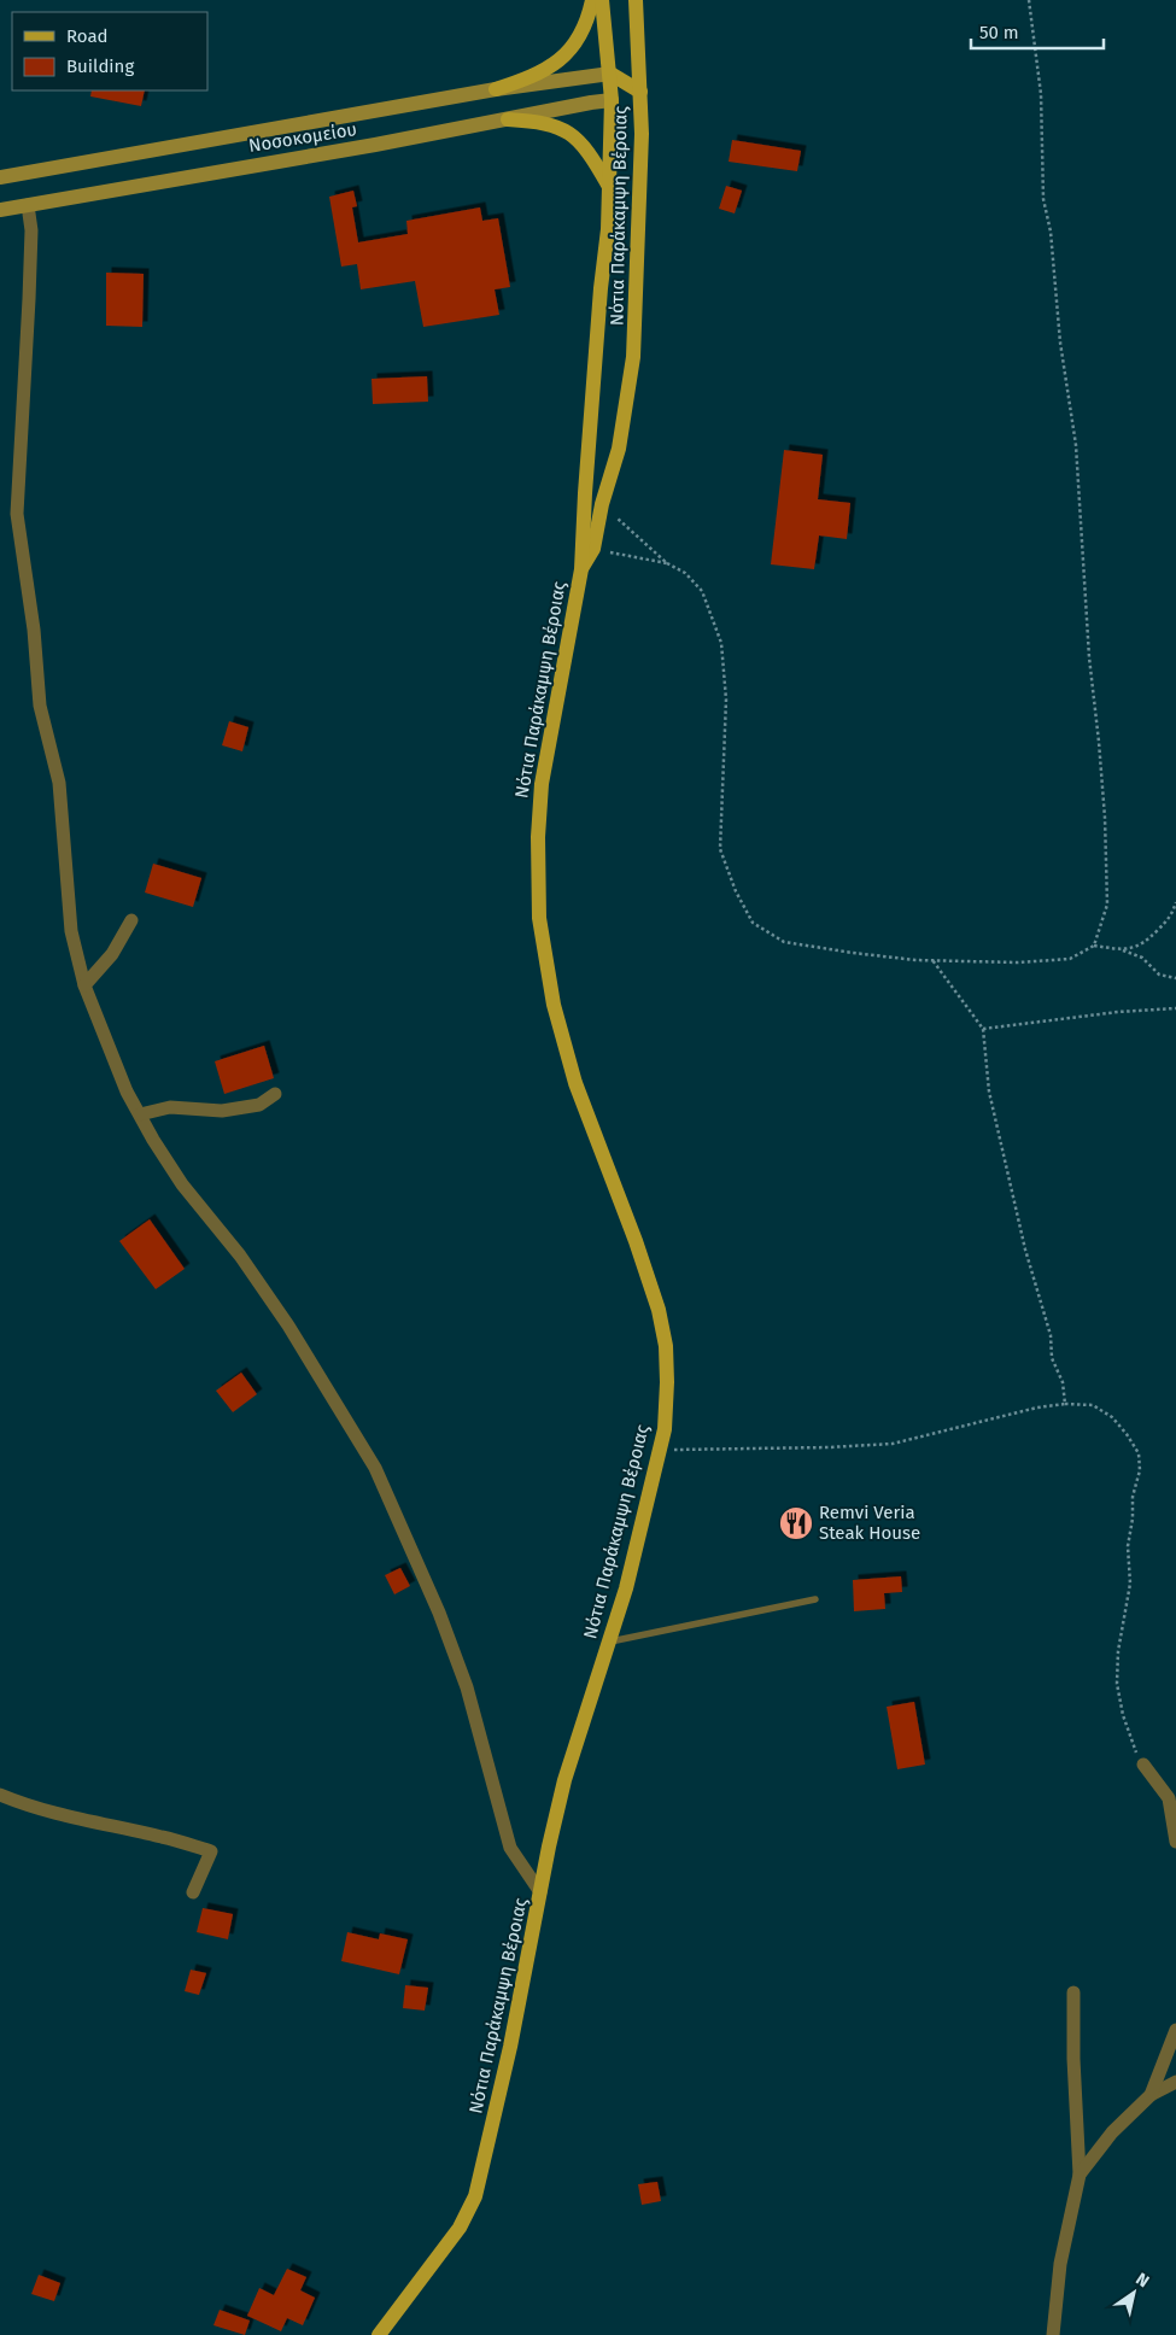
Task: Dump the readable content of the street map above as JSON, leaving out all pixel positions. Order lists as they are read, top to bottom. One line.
{"streets":{"main road":["Νότια Παράκαμψη Βέροιας"],"street":["Νοσοκομείου"]},"crossings":[["Νοσοκομείου","Νότια Παράκαμψη Βέροιας"]],"places":{"restaurant":["Remvi Veria Steak House"]},"legend":["Road","Building"],"scale_bar":"50 m","north":"top right"}
